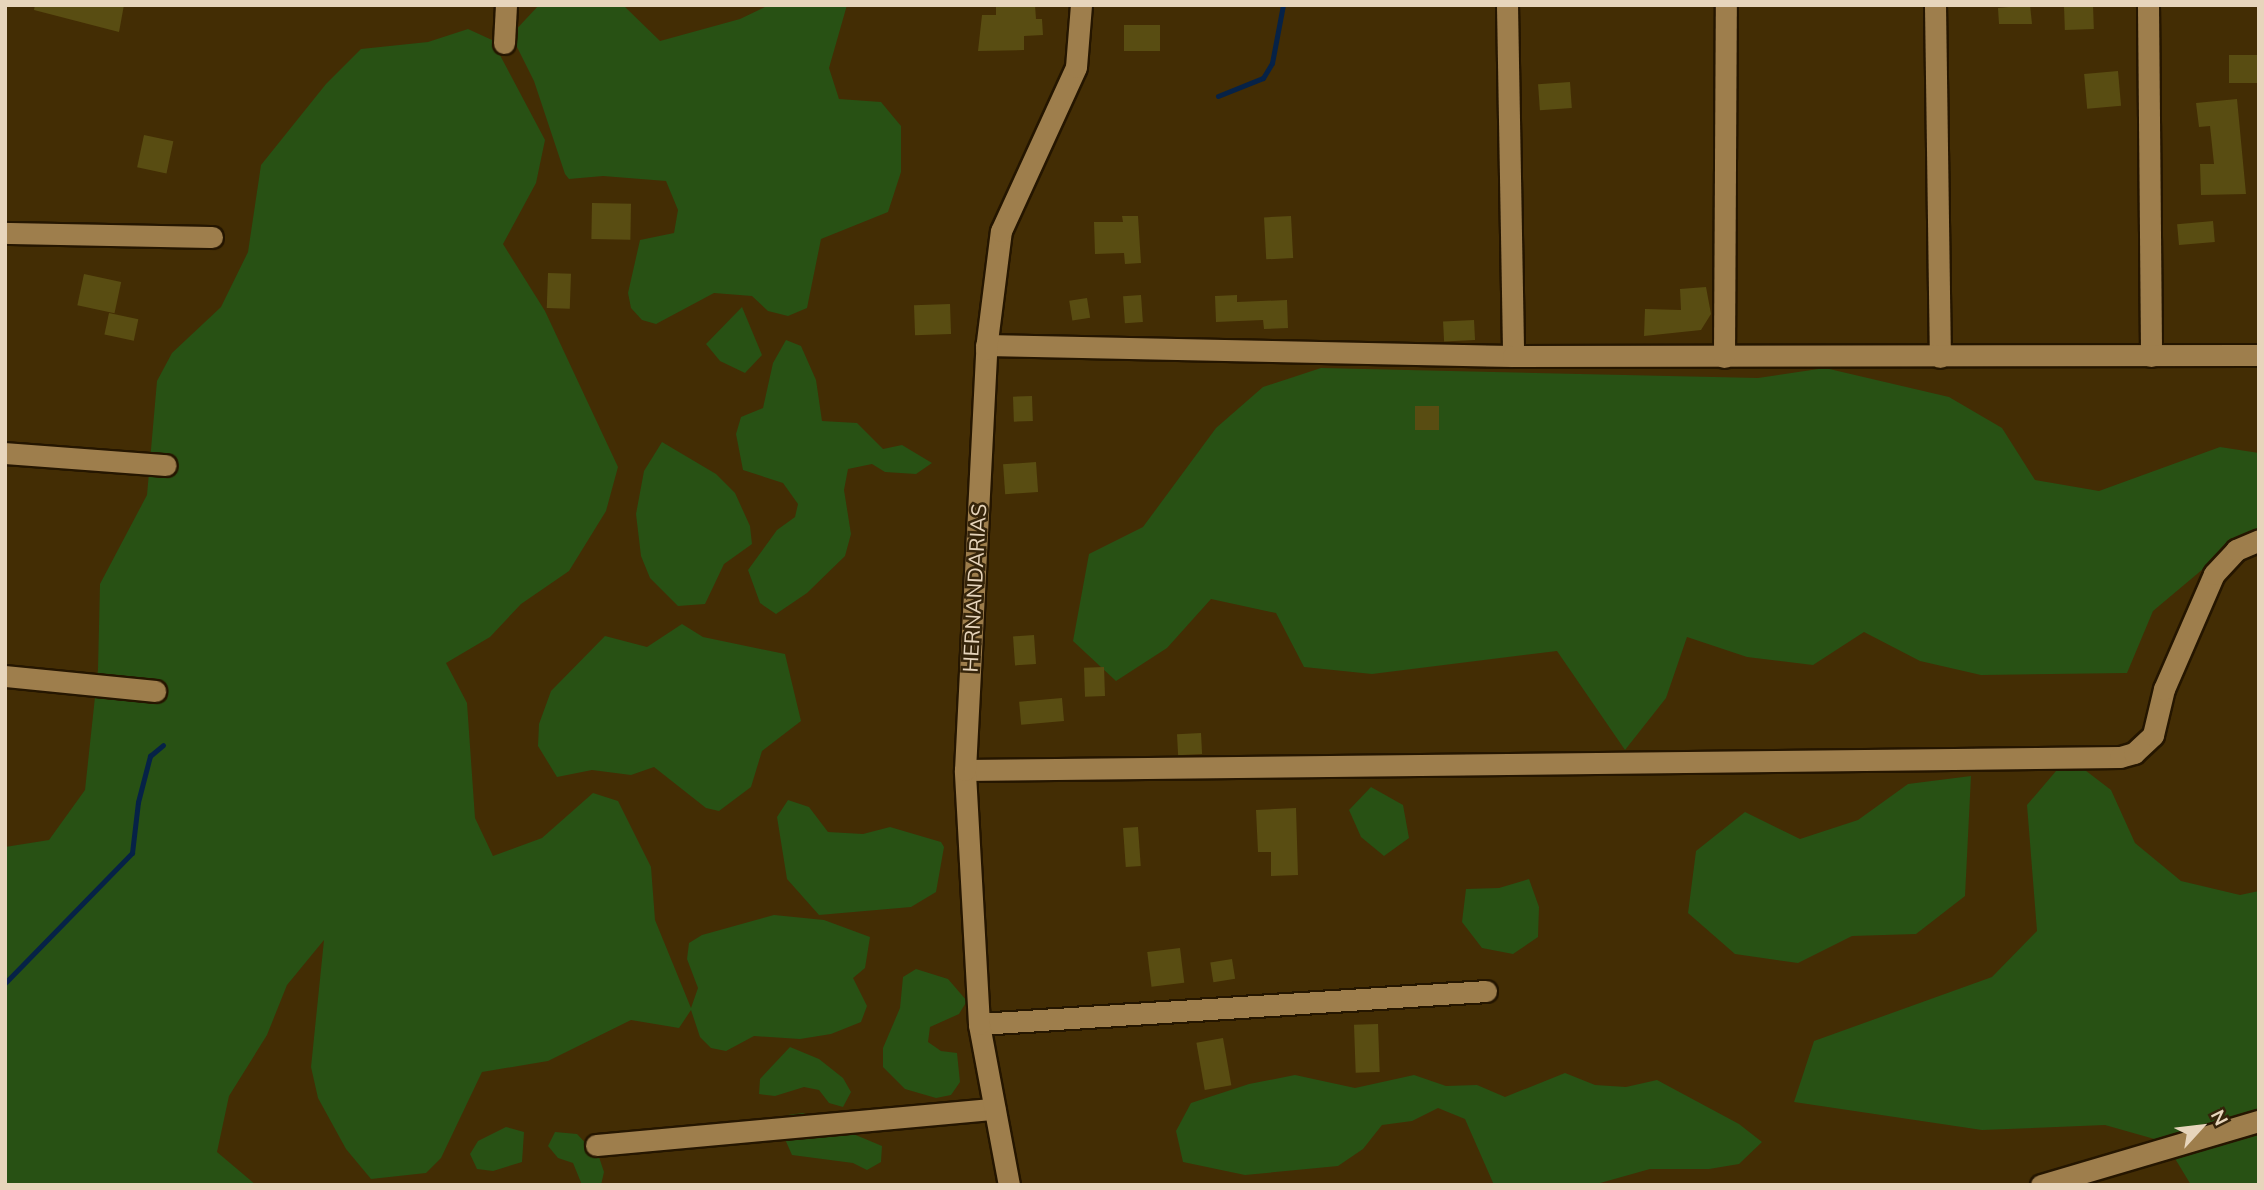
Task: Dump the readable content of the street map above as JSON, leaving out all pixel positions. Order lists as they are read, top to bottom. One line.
{"streets":{"street":["HERNANDARIAS"]},"north":"top right"}
